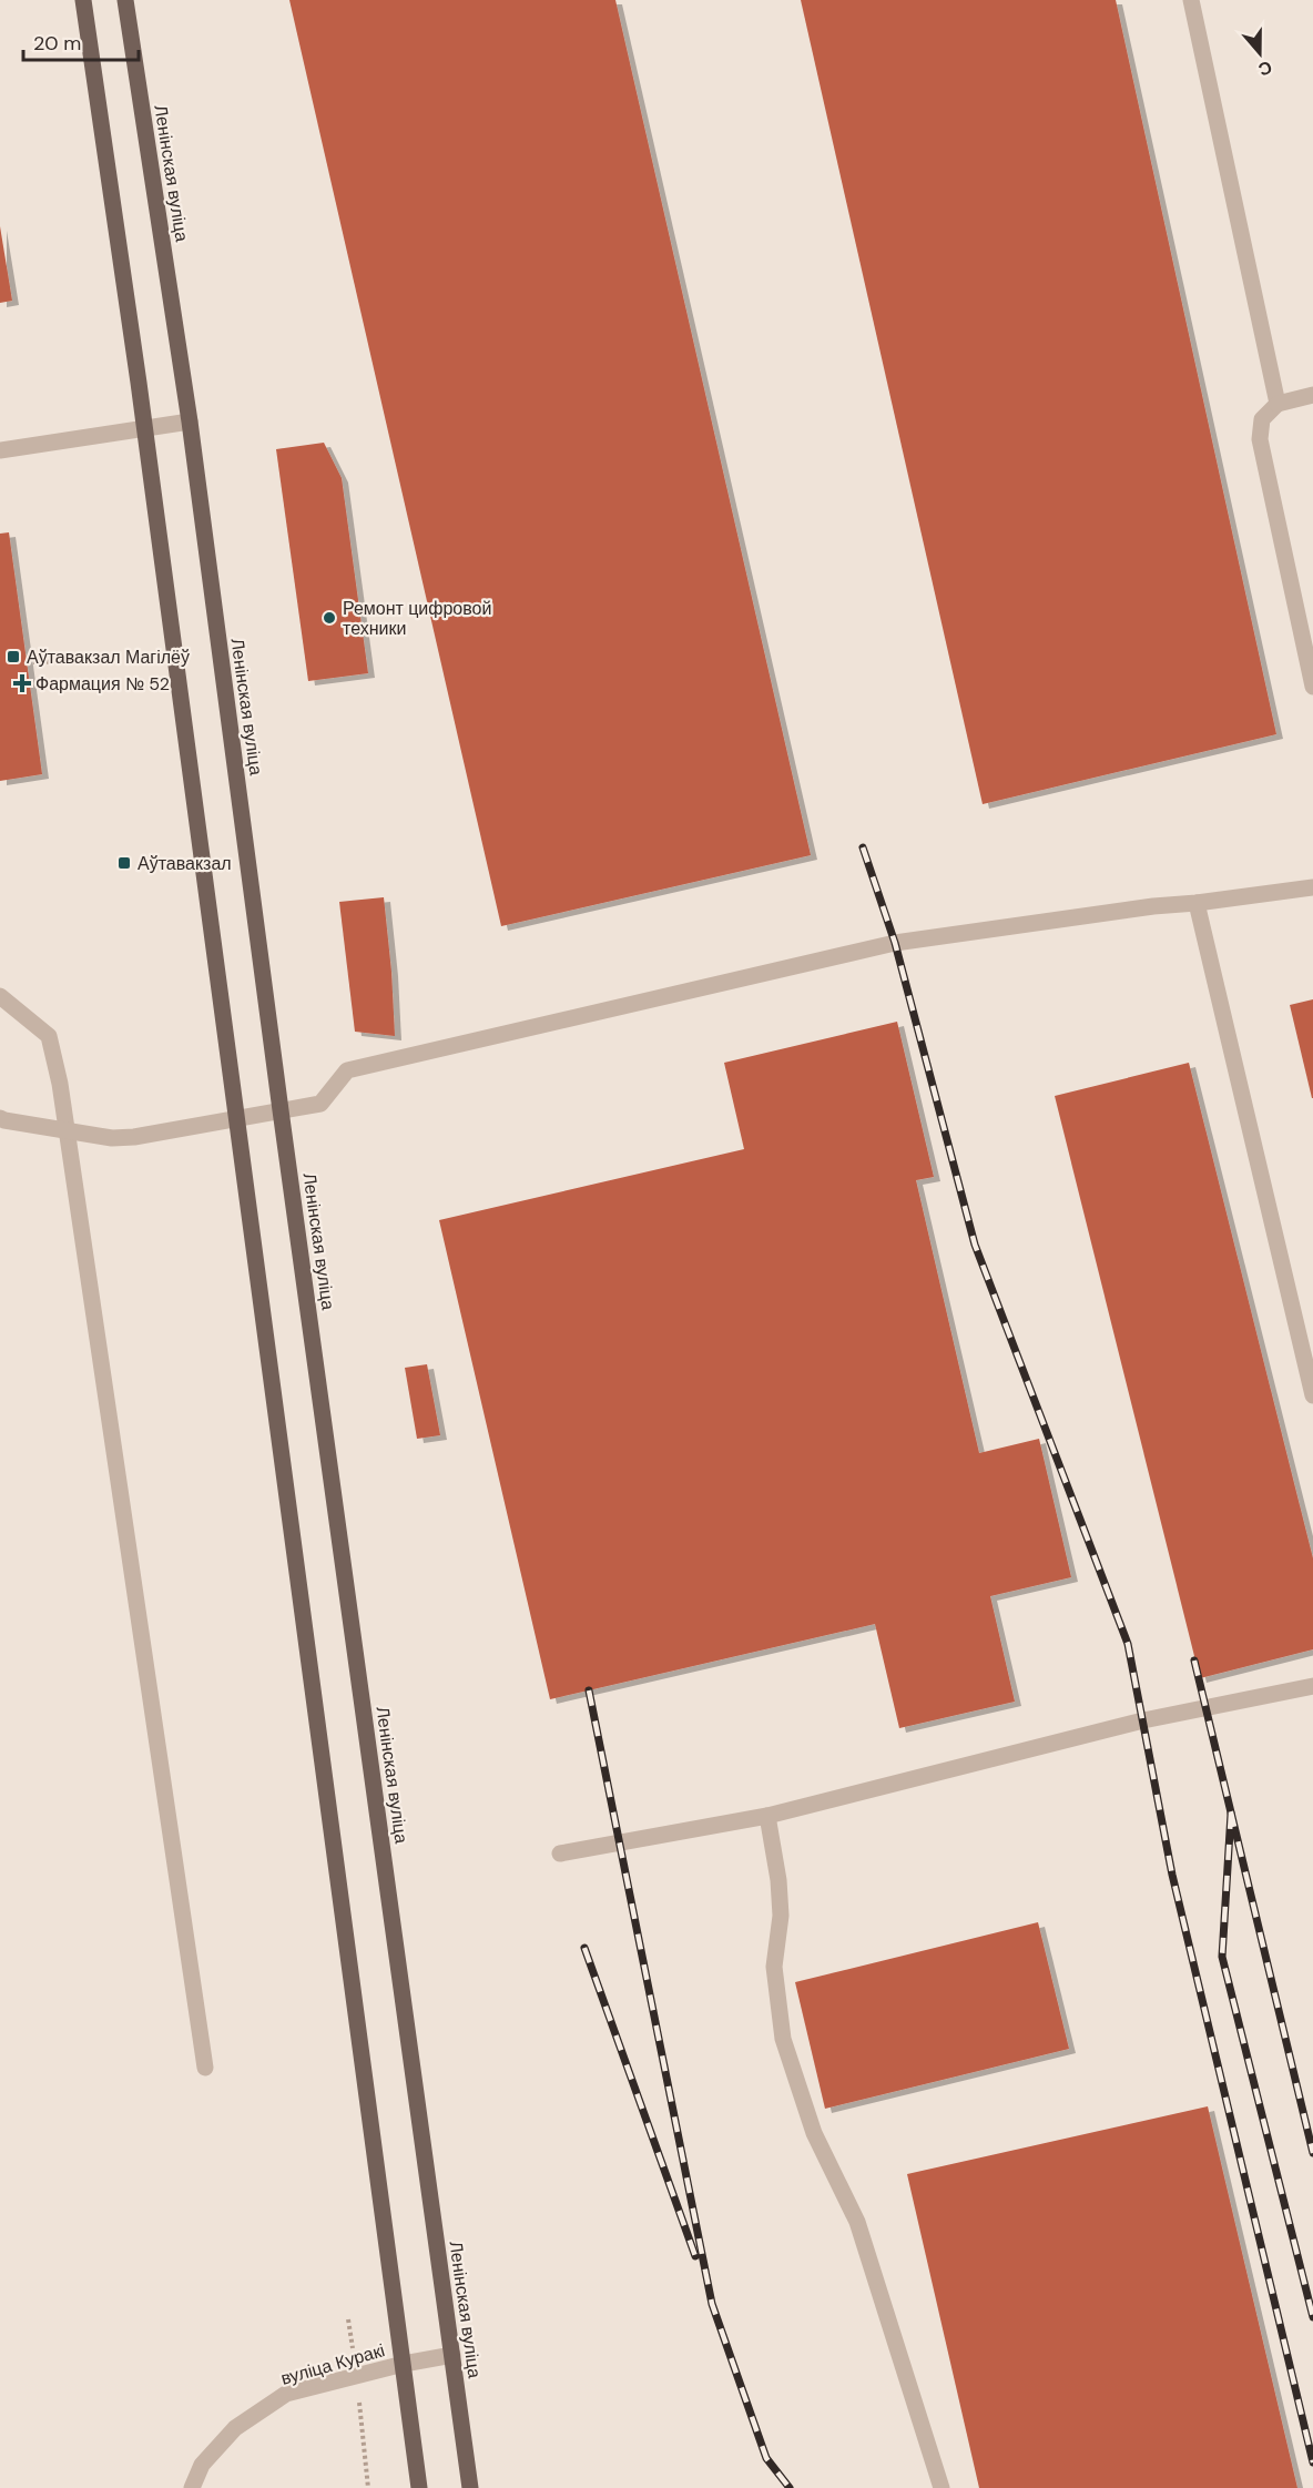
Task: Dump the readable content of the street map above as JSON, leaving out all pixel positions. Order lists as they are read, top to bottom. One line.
{"streets":{"main road":["Ленінская вуліца"],"street":["вуліца Куракі"]},"crossings":[["Ленінская вуліца","вуліца Куракі"]],"places":{"other":["Ремонт цифровой техники"],"transit":["Аўтавакзал Магілёў","Аўтавакзал"],"health":["Фармация № 52"]},"scale_bar":"20 m","north":"bottom"}
